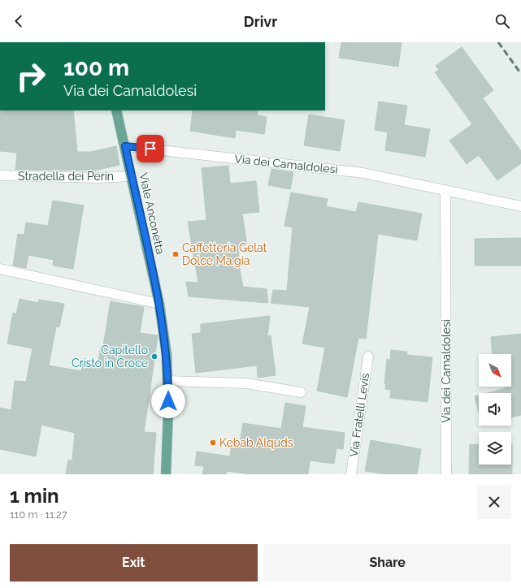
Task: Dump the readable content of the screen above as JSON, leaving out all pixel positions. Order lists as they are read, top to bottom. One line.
{"streets":{"main road":["Viale Anconetta"],"street":["Via dei Camaldolesi","Stradella dei Perin","Via Fratelli Levis"]},"crossings":[["Via dei Camaldolesi","Viale Anconetta"],["Stradella dei Perin","Viale Anconetta"]],"places":["Caffetteria Gelat Dolce Ma.gia","Capitello Cristo in Croce","Kebab Alquds"],"north":"bottom right","page":{"header":"Drivr","turn":["100 m","Via dei Camaldolesi"],"heading":["1 min","110 m · 11:27"],"buttons":["Exit","Share"]}}
